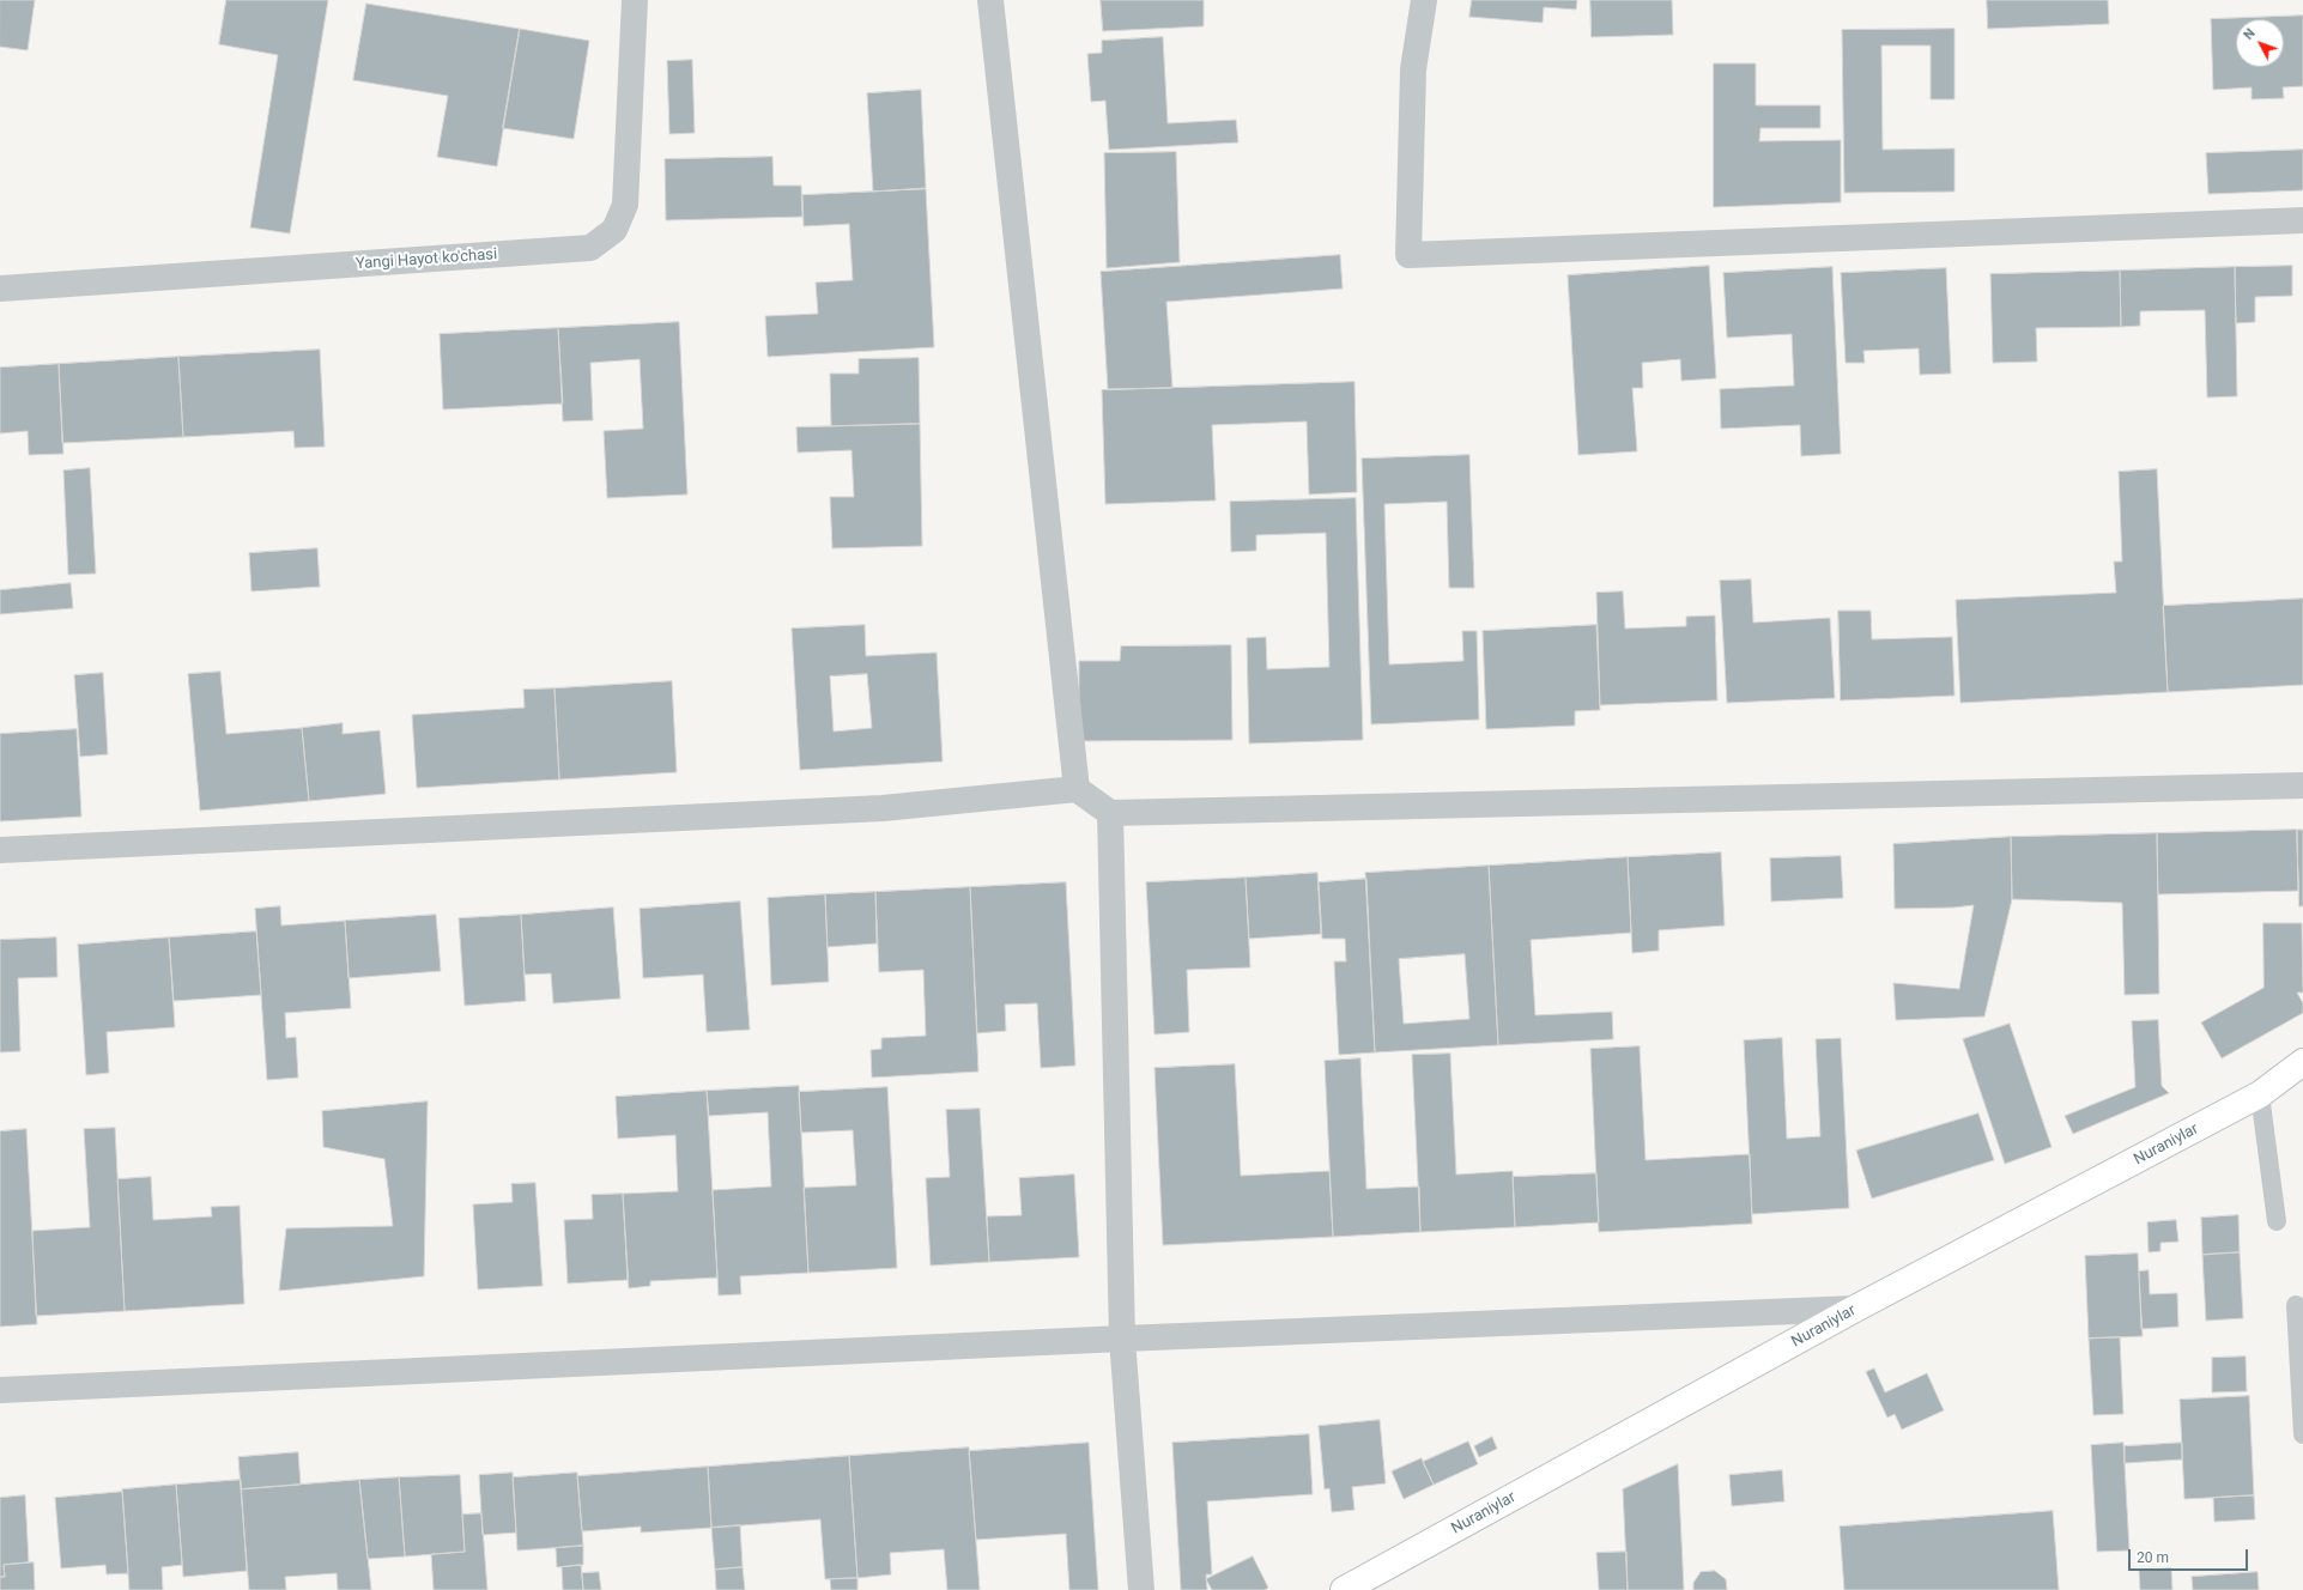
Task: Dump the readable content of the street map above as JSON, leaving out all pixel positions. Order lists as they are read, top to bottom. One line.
{"streets":{"main road":["Nuraniylar"],"street":["Yangi Hayot ko'chasi"]},"scale_bar":"20 m","north":"top left"}
